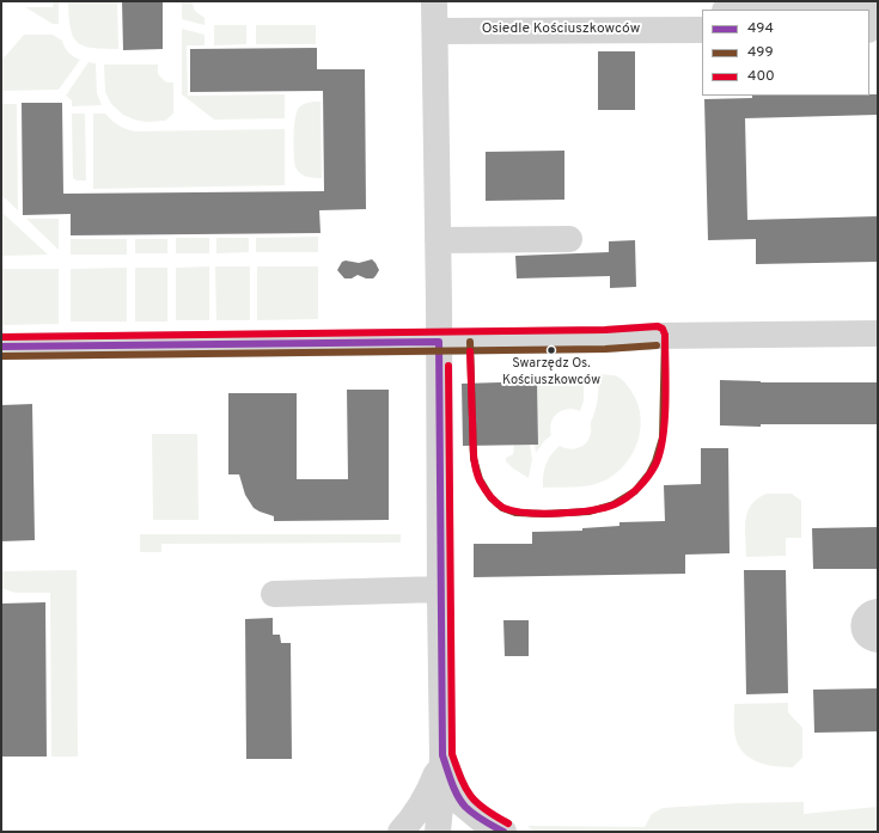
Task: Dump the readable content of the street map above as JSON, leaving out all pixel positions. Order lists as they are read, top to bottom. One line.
{"streets":{"street":["Osiedle Kościuszkowców"]},"places":["Swarzędz Os. Kościuszkowców"],"lines":["transit line 400","transit line 499","transit line 494"],"legend":["494","499","400"]}
